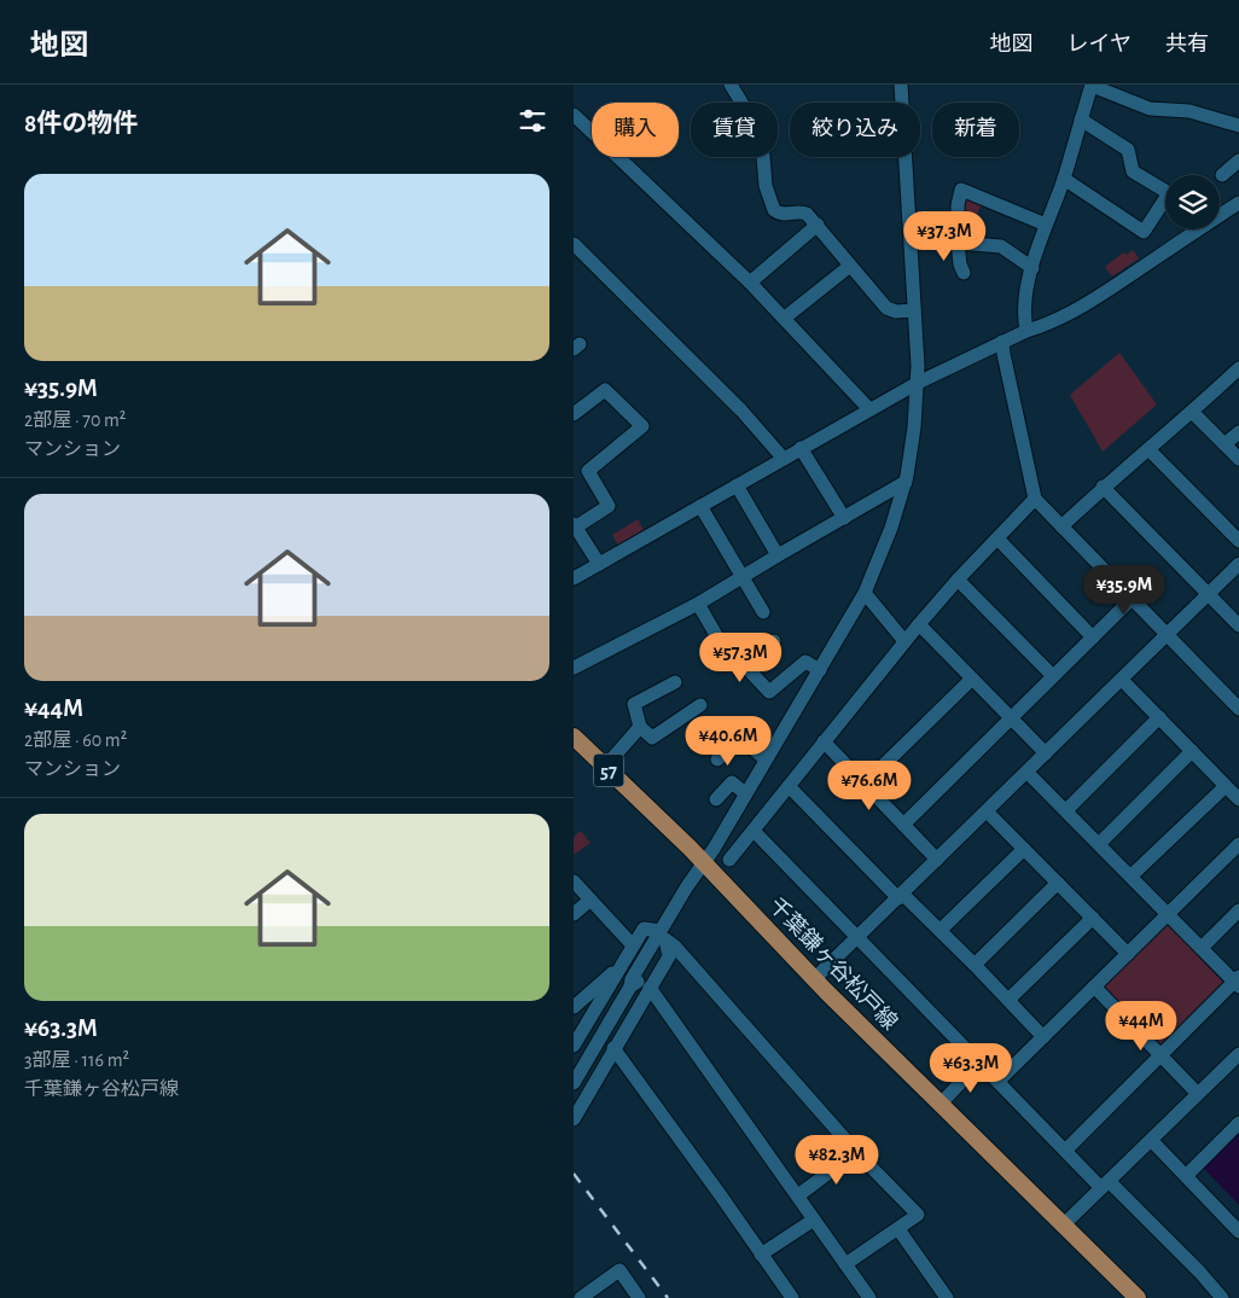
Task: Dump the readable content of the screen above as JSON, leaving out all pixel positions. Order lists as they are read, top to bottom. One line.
{"streets":{"main road":["57","千葉鎌ヶ谷松戸線"]},"page":{"header":"地図","nav":["地図","レイヤ","共有"],"heading":"8件の物件","chip":["購入","賃貸","絞り込み","新着"],"list":[{"name":"¥35.9M","note":"2部屋 · 70 m² · マンション"},{"name":"¥44M","note":"2部屋 · 60 m² · マンション"},{"name":"¥63.3M","note":"3部屋 · 116 m² · 千葉鎌ヶ谷松戸線"}],"price":["¥37.3M","¥35.9M","¥57.3M","¥40.6M","¥76.6M","¥44M","¥63.3M","¥82.3M"]}}
